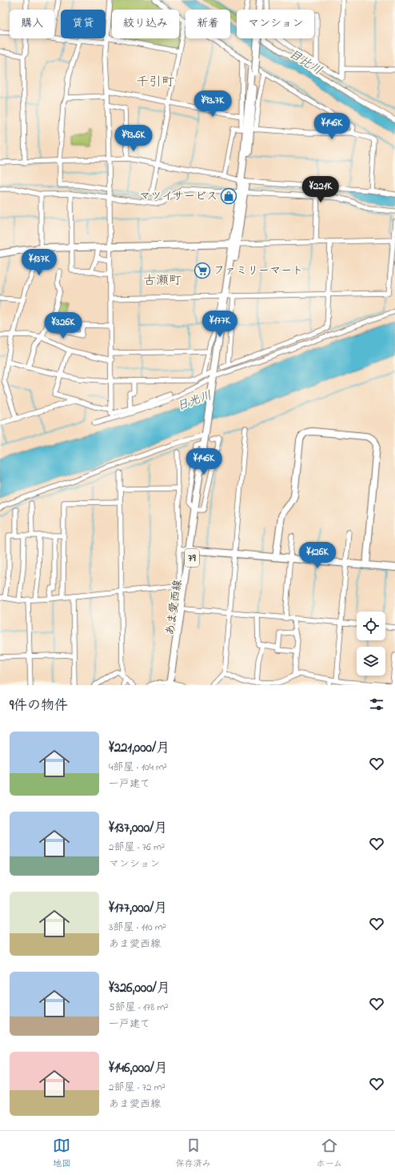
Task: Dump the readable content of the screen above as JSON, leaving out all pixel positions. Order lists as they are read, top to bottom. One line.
{"streets":{"main road":["79","あま愛西線"]},"districts":["千引町","古瀬町"],"water":["目比川","日光川"],"places":{"shop":["マツイサービス"],"supermarket":["ファミリーマート"]},"page":{"chip":["購入","賃貸","絞り込み","新着","マンション"],"price":["¥93.7K","¥146K","¥93.6K","¥221K","¥137K","¥177K","¥326K","¥146K","¥126K"],"heading":"9件の物件","list":[{"name":"¥221,000/月","note":"4部屋 · 104 m² · 一戸建て"},{"name":"¥137,000/月","note":"2部屋 · 76 m² · マンション"},{"name":"¥177,000/月","note":"3部屋 · 110 m² · あま愛西線"},{"name":"¥326,000/月","note":"5部屋 · 178 m² · 一戸建て"},{"name":"¥146,000/月","note":"2部屋 · 72 m² · あま愛西線"}],"tabs":["地図","保存済み","ホーム"]}}
